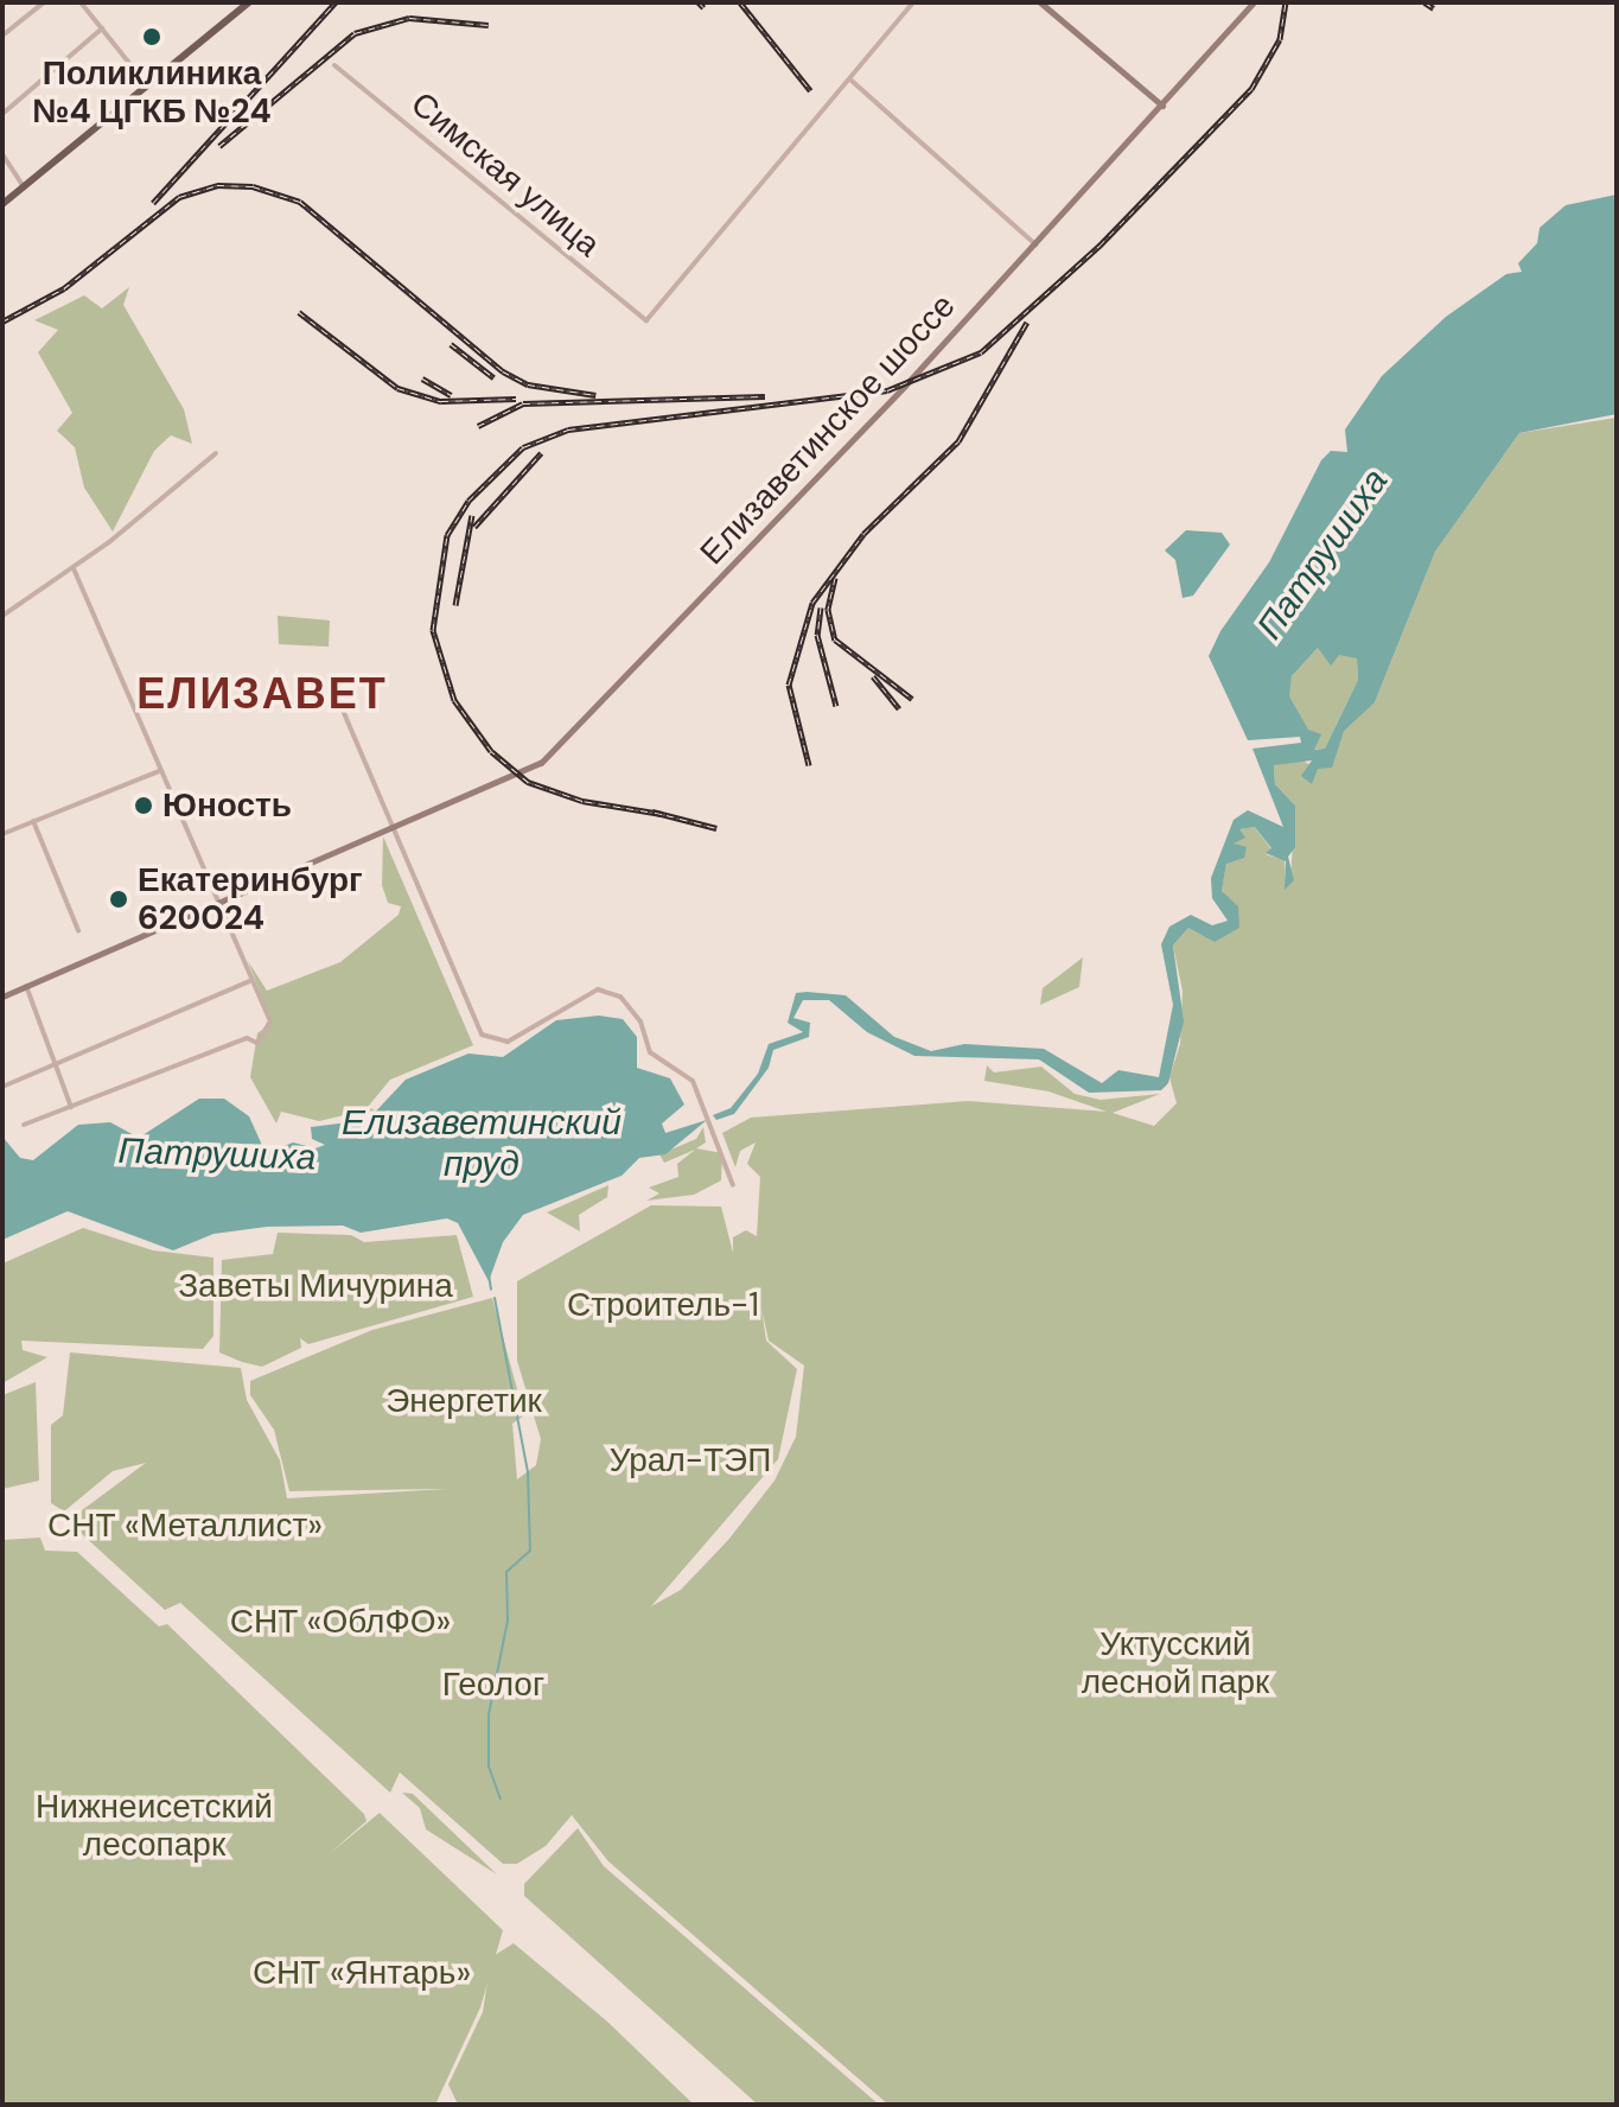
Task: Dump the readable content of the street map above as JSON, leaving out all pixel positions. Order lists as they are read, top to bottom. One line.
{"streets":{"main road":["Елизаветинское шоссе"],"street":["Симская улица"]},"districts":["ЕЛИЗАВЕТ"],"water":["Патрушиха","Елизаветинский пруд"],"parks":["Заветы Мичурина","Строитель-1","Энергетик","Урал-ТЭП","СНТ «Металлист»","СНТ «ОблФО»","Уктусский лесной парк","Геолог","Нижнеисетский лесопарк","СНТ «Янтарь»"],"places":["Поликлиника №4 ЦГКБ №24","Юность","Екатеринбург 620024"]}
